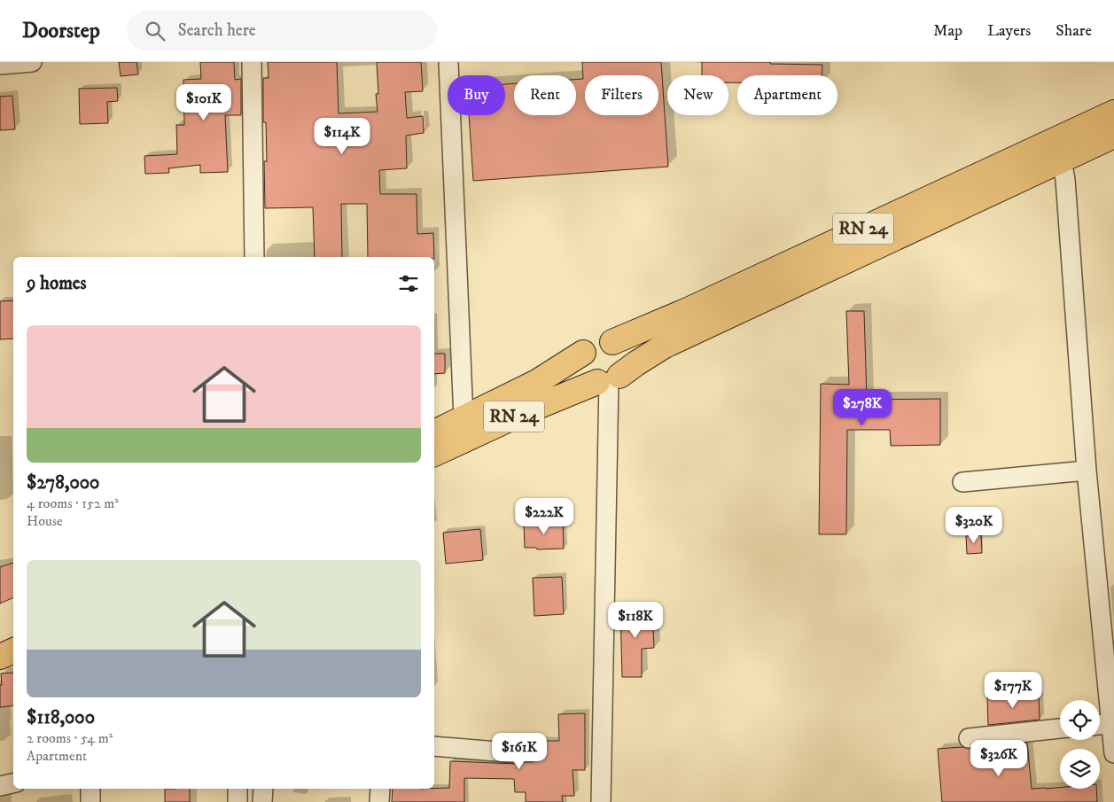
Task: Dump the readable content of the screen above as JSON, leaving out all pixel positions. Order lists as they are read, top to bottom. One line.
{"streets":{"highway":["RN 24"]},"page":{"header":"Doorstep","search":"Search here","nav":["Map","Layers","Share"],"chip":["Buy","Rent","Filters","New","Apartment"],"price":["$101K","$114K","$278K","$222K","$320K","$118K","$177K","$161K","$326K"],"heading":"9 homes","list":[{"name":"$278,000","note":"4 rooms · 152 m² · House"},{"name":"$118,000","note":"2 rooms · 54 m² · Apartment"}]}}
